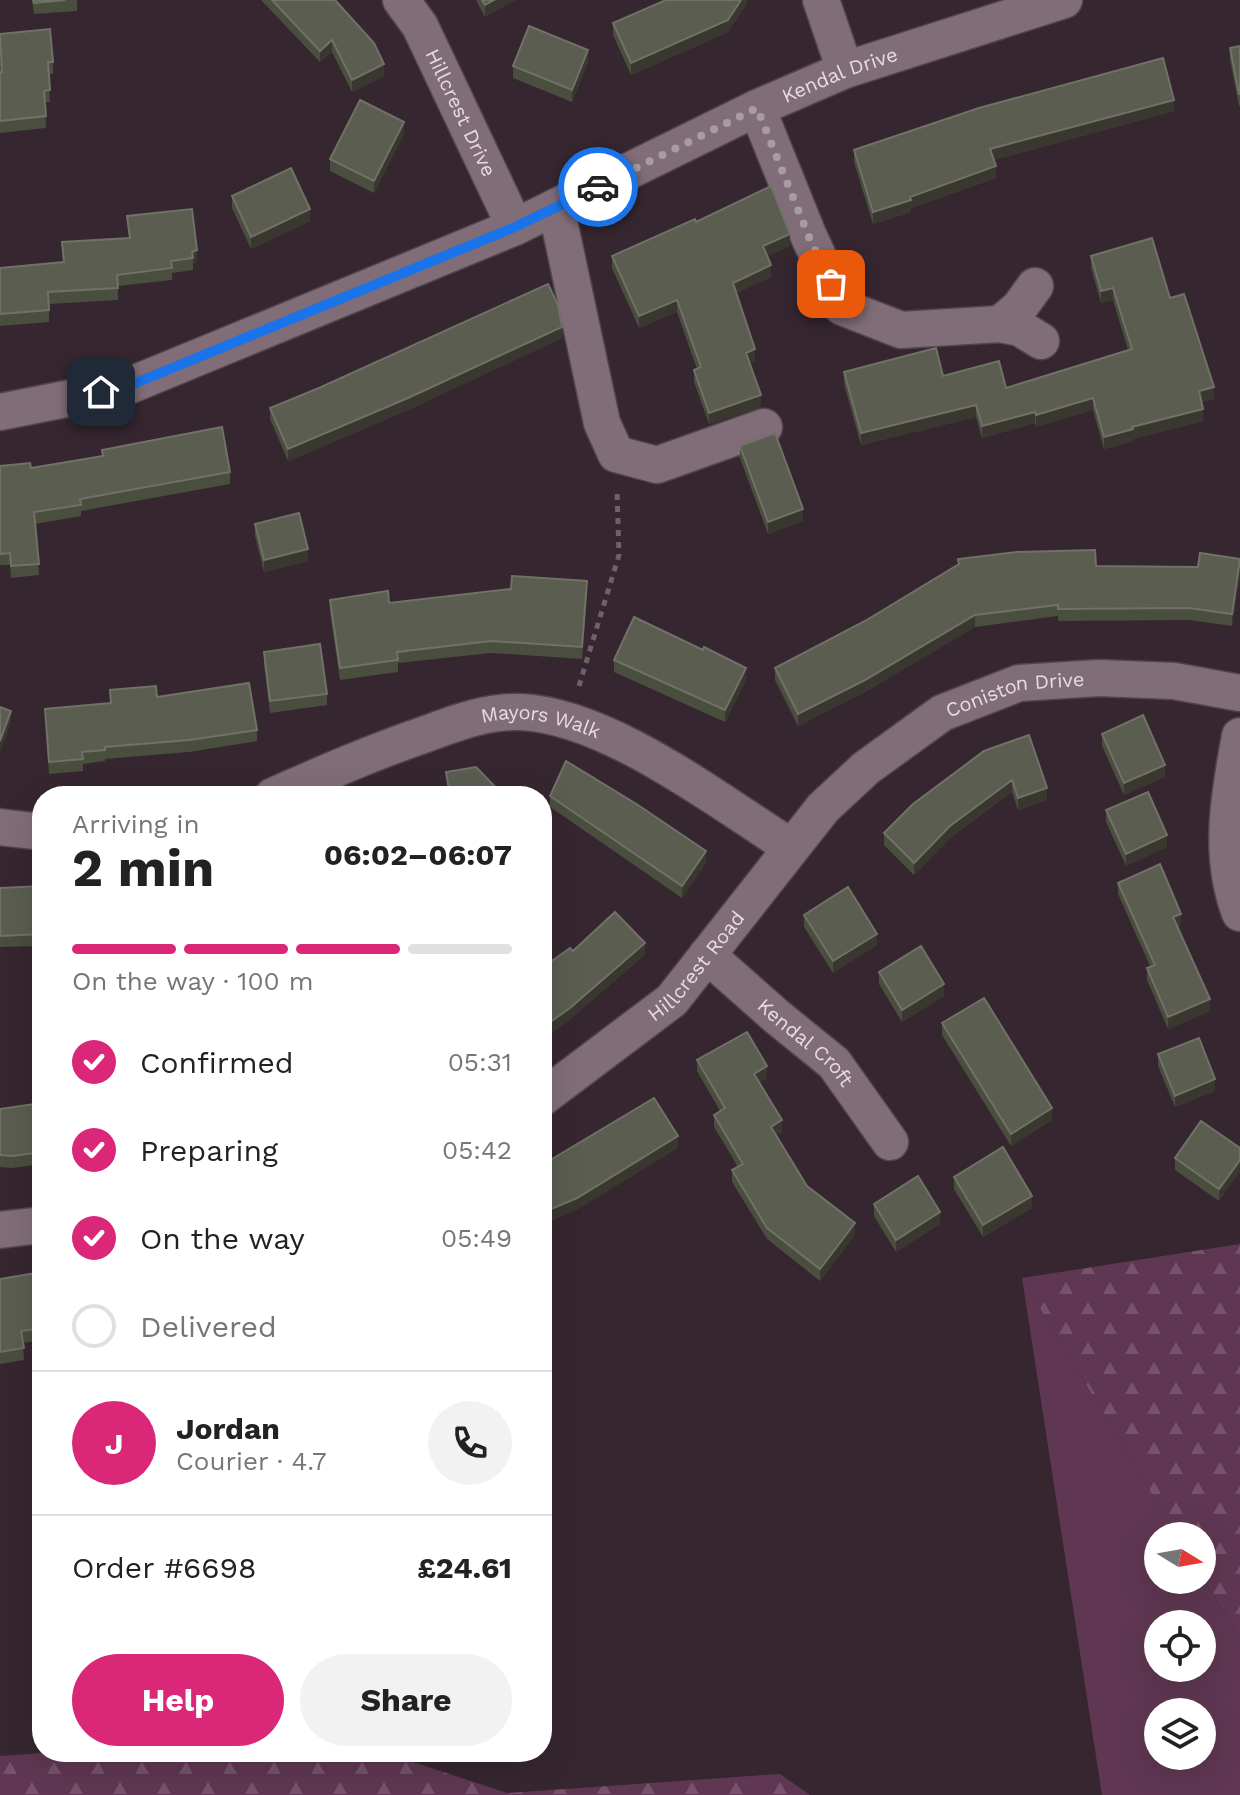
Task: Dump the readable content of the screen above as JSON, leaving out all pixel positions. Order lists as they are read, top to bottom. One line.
{"streets":{"street":["Kendal Drive","Hillcrest Drive","Coniston Drive","Mayors Walk","Hillcrest Road","Kendal Croft"]},"crossings":[["Kendal Drive","Hillcrest Drive"],["Coniston Drive","Hillcrest Road"],["Mayors Walk","Hillcrest Road"],["Hillcrest Road","Kendal Croft"]],"north":"right","page":{"heading":["2 min","Arriving in","06:02–06:07"],"panel":["Jordan","Courier · 4.7","Order #6698","£24.61"],"bar":"On the way · 100 m","list":[["Confirmed","05:31"],["Preparing","05:42"],["On the way","05:49"],"Delivered"],"round":"J","buttons":["Help","Share"]}}
